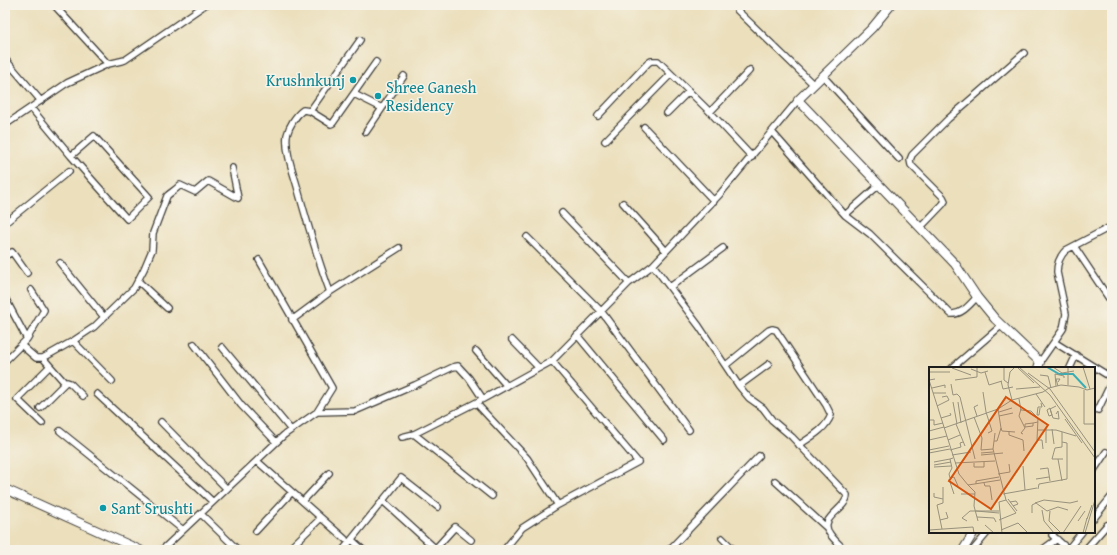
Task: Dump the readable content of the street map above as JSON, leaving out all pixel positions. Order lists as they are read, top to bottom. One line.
{"places":["Krushnkunj","Shree Ganesh Residency","Sant Srushti"]}
